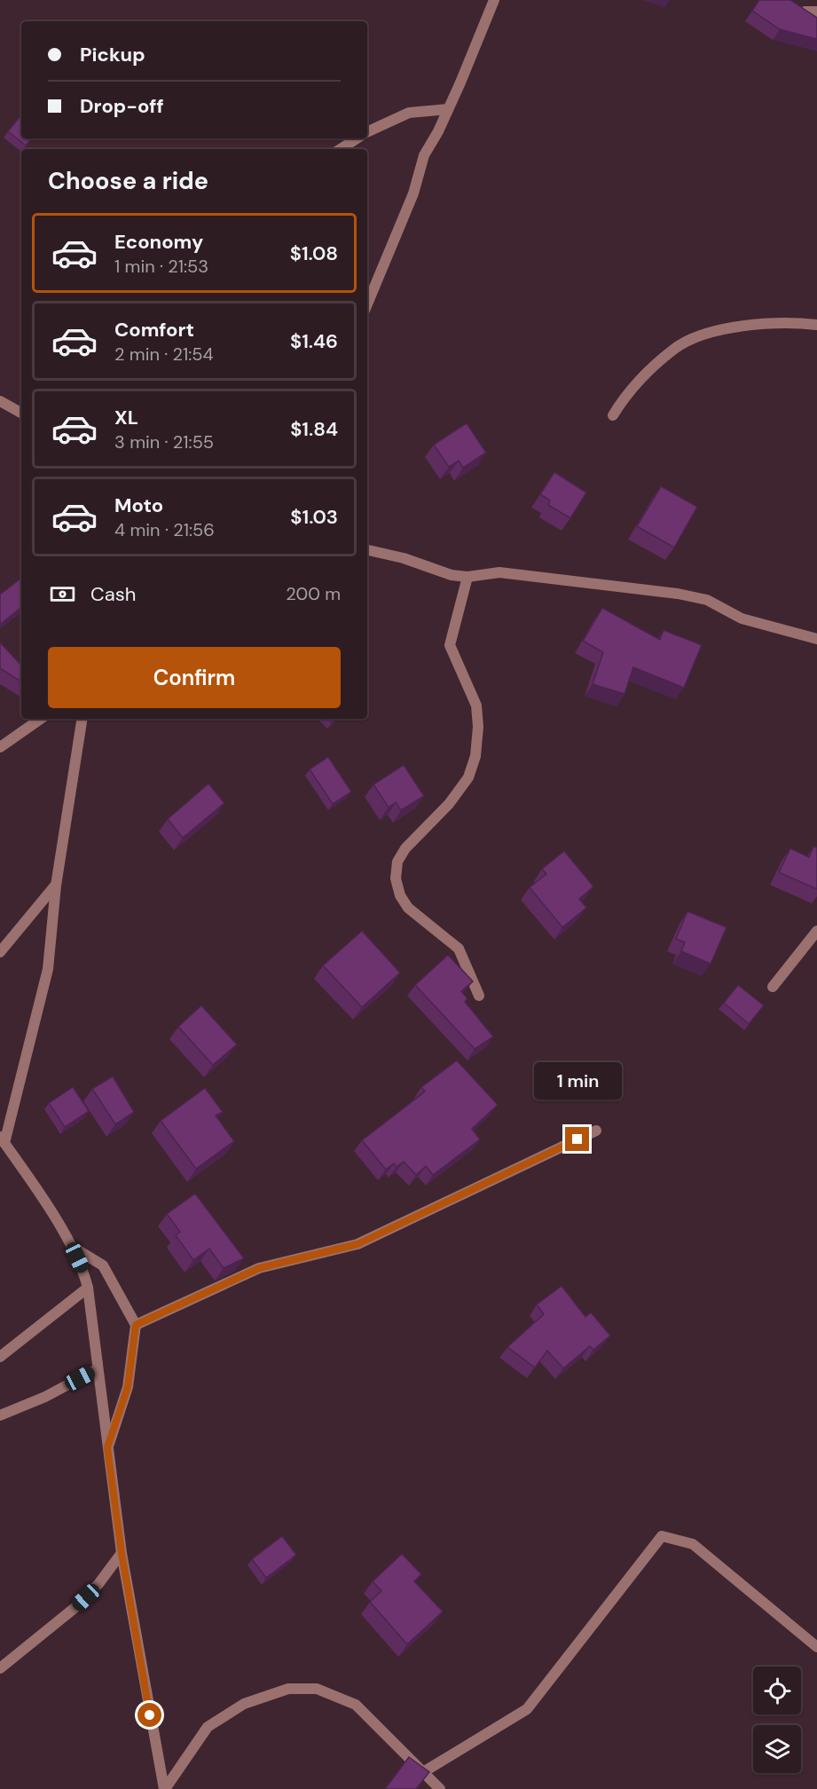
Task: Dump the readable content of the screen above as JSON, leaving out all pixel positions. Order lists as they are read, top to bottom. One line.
{"page":{"banner":["Pickup","Drop-off"],"heading":"Choose a ride","list":[{"name":"Economy","note":"1 min · 21:53","value":"$1.08"},{"name":"Comfort","note":"2 min · 21:54","value":"$1.46"},{"name":"XL","note":"3 min · 21:55","value":"$1.84"},{"name":"Moto","note":"4 min · 21:56","value":"$1.03"}],"pay":["Cash","200 m"],"buttons":"Confirm","bubble":"1 min"}}
